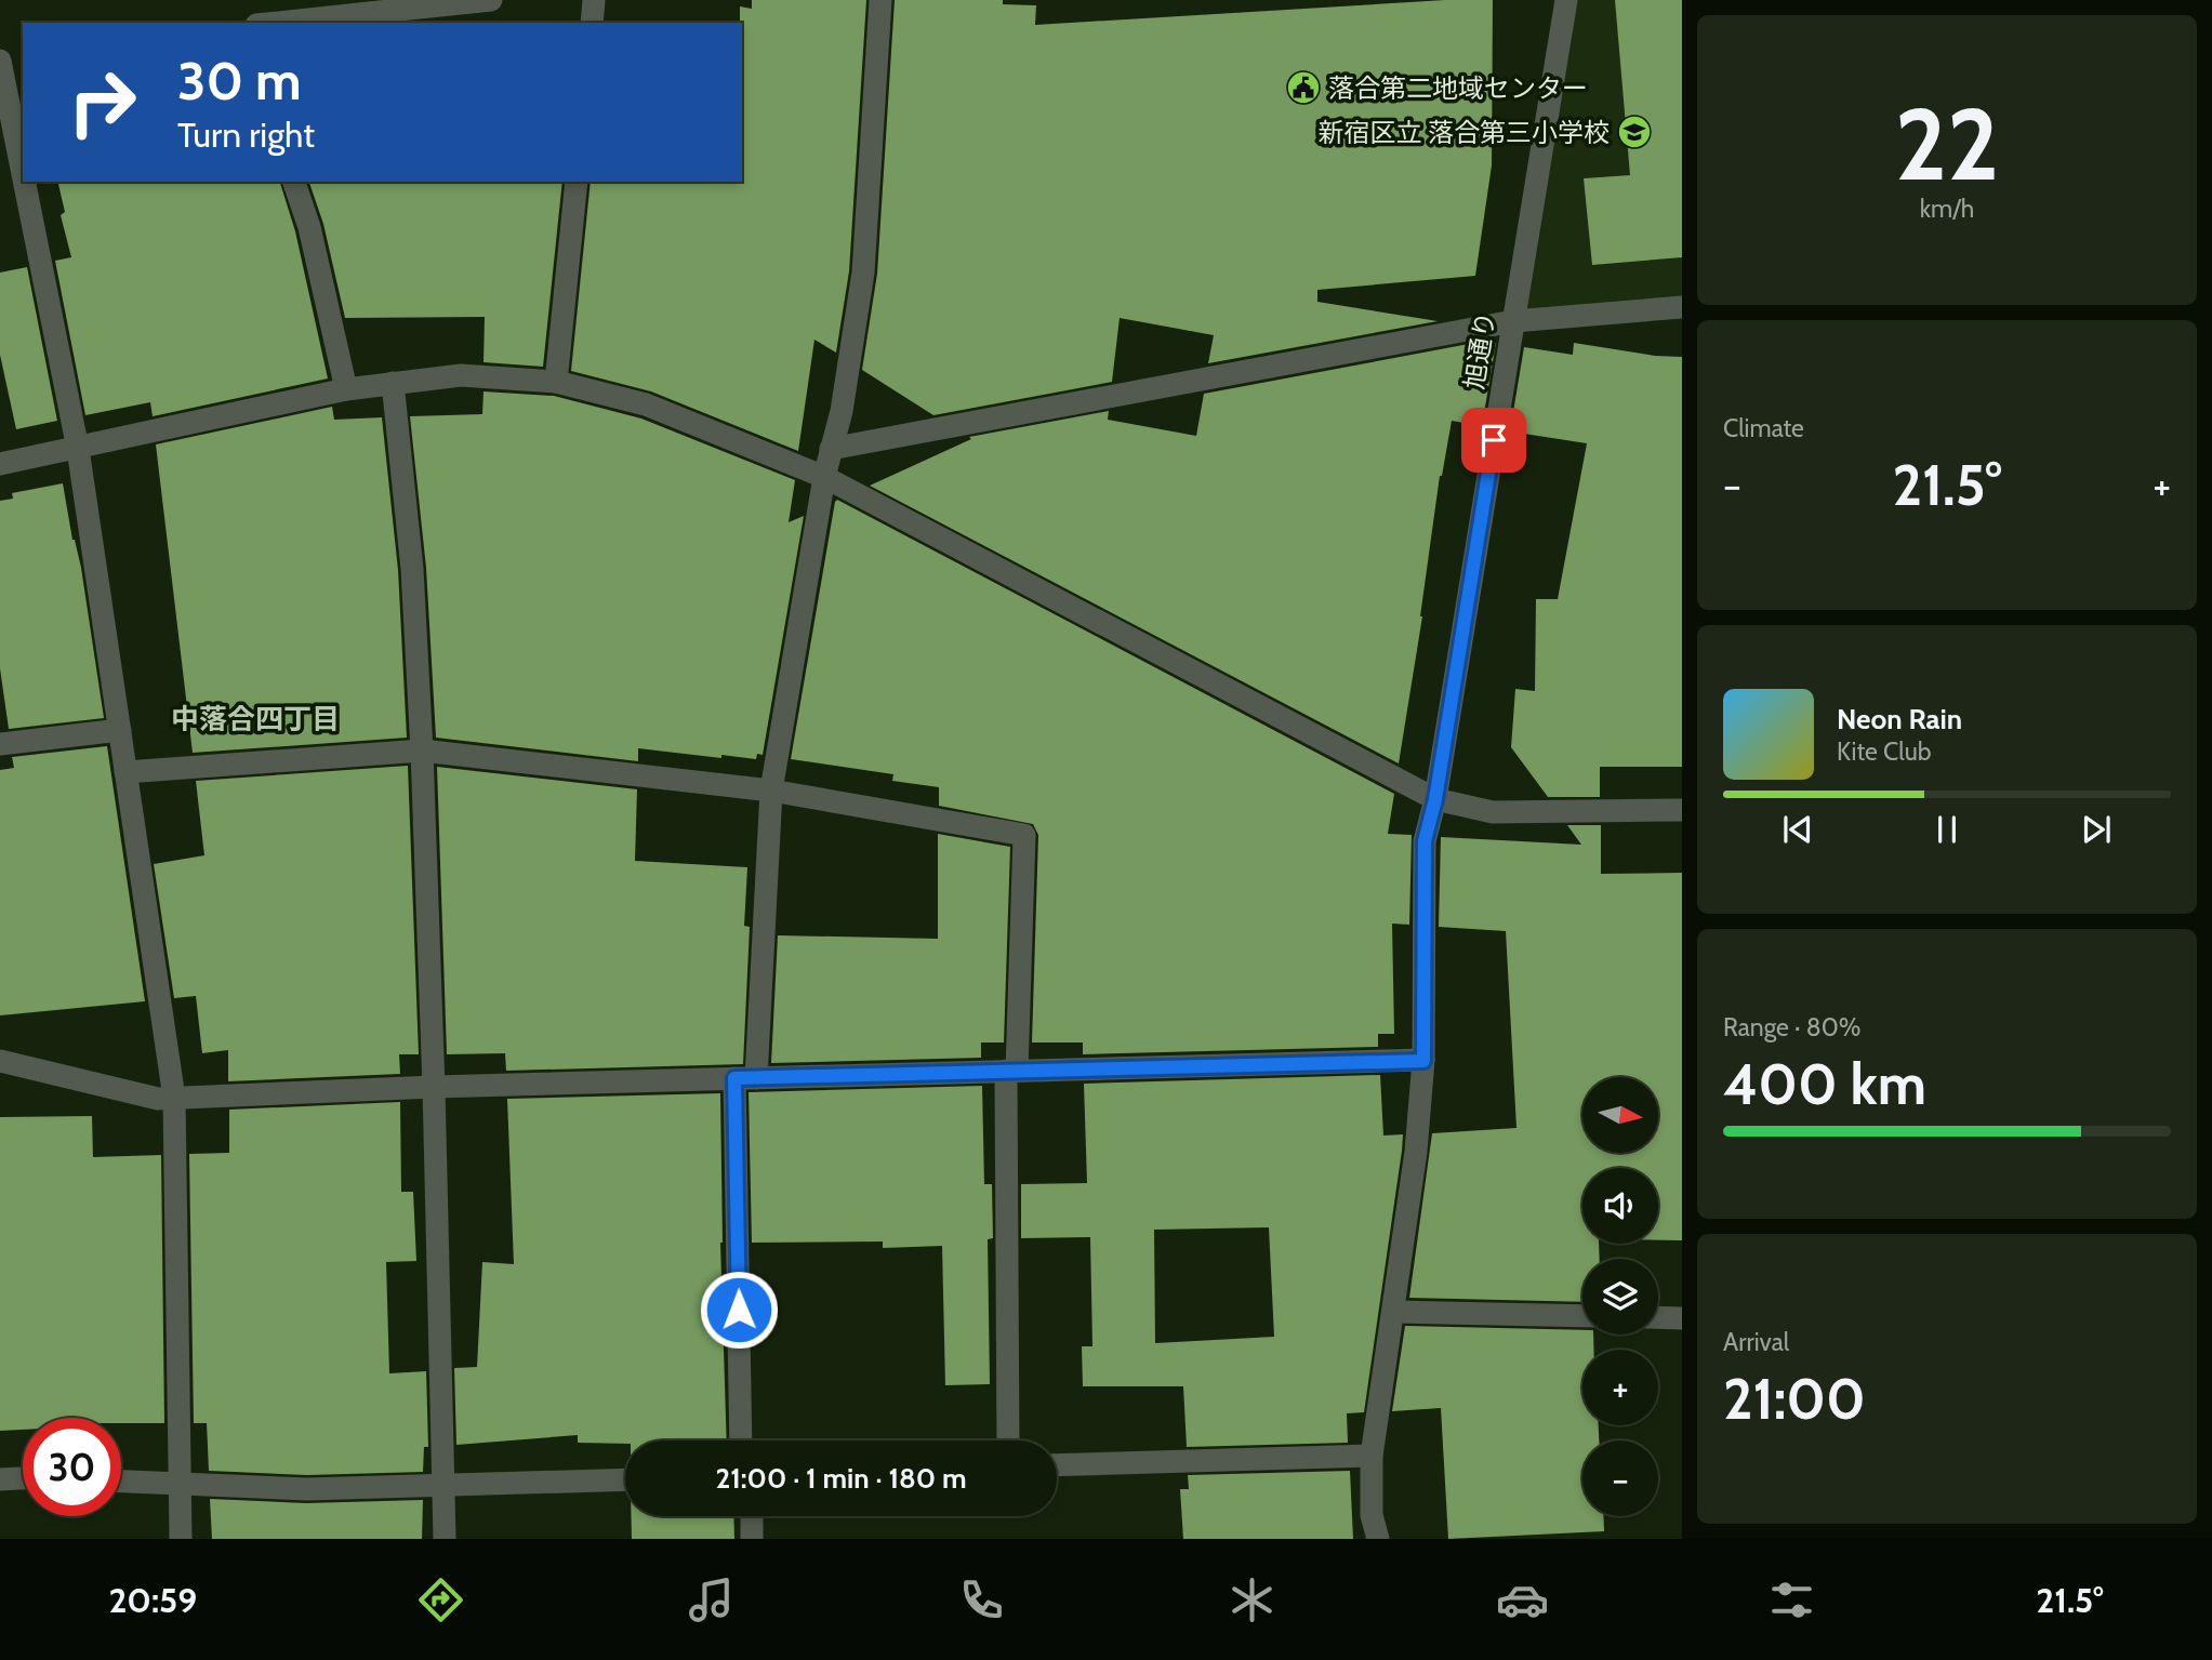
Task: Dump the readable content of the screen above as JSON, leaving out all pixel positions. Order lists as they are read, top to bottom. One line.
{"streets":{"street":["旭通り"]},"districts":["中落合四丁目"],"places":{"public building":["落合第二地域センター"],"school or university":["新宿区立 落合第三小学校"]},"north":"right","page":{"tile":[["22","km/h"],"Climate",["Range · 80%","400 km"],["Arrival","21:00"]],"turn":["30 m","Turn right"],"heat":["−","21.5°","+"],"song":["Neon Rain","Kite Club"],"map_buttons":["+","−"],"limit":"30","trip":"21:00 · 1 min · 180 m","tabs":["20:59","21.5°"]}}
